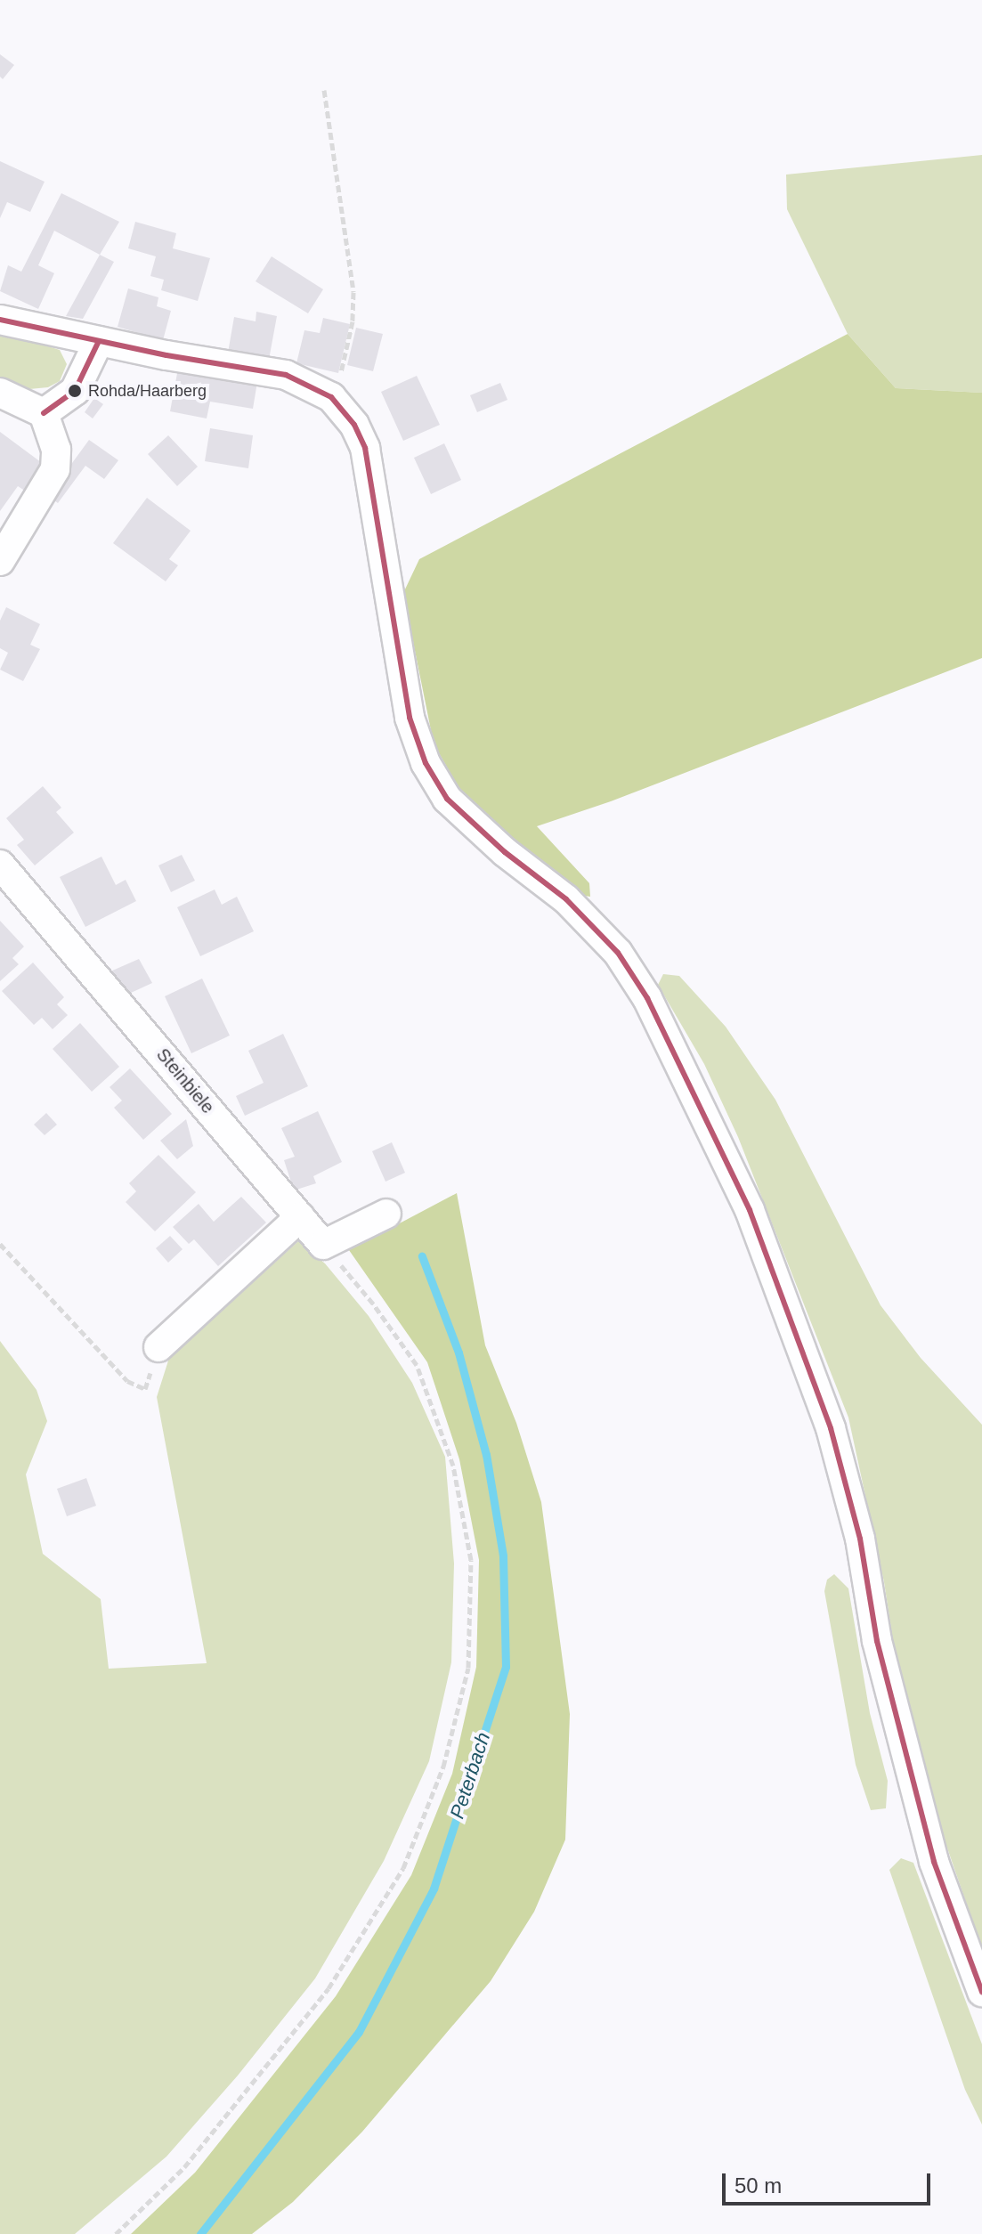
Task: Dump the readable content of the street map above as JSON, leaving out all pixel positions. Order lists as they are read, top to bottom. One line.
{"streets":{"street":["Steinbiele"]},"water":["Peterbach"],"places":["Rohda/Haarberg"],"scale_bar":"50 m"}
